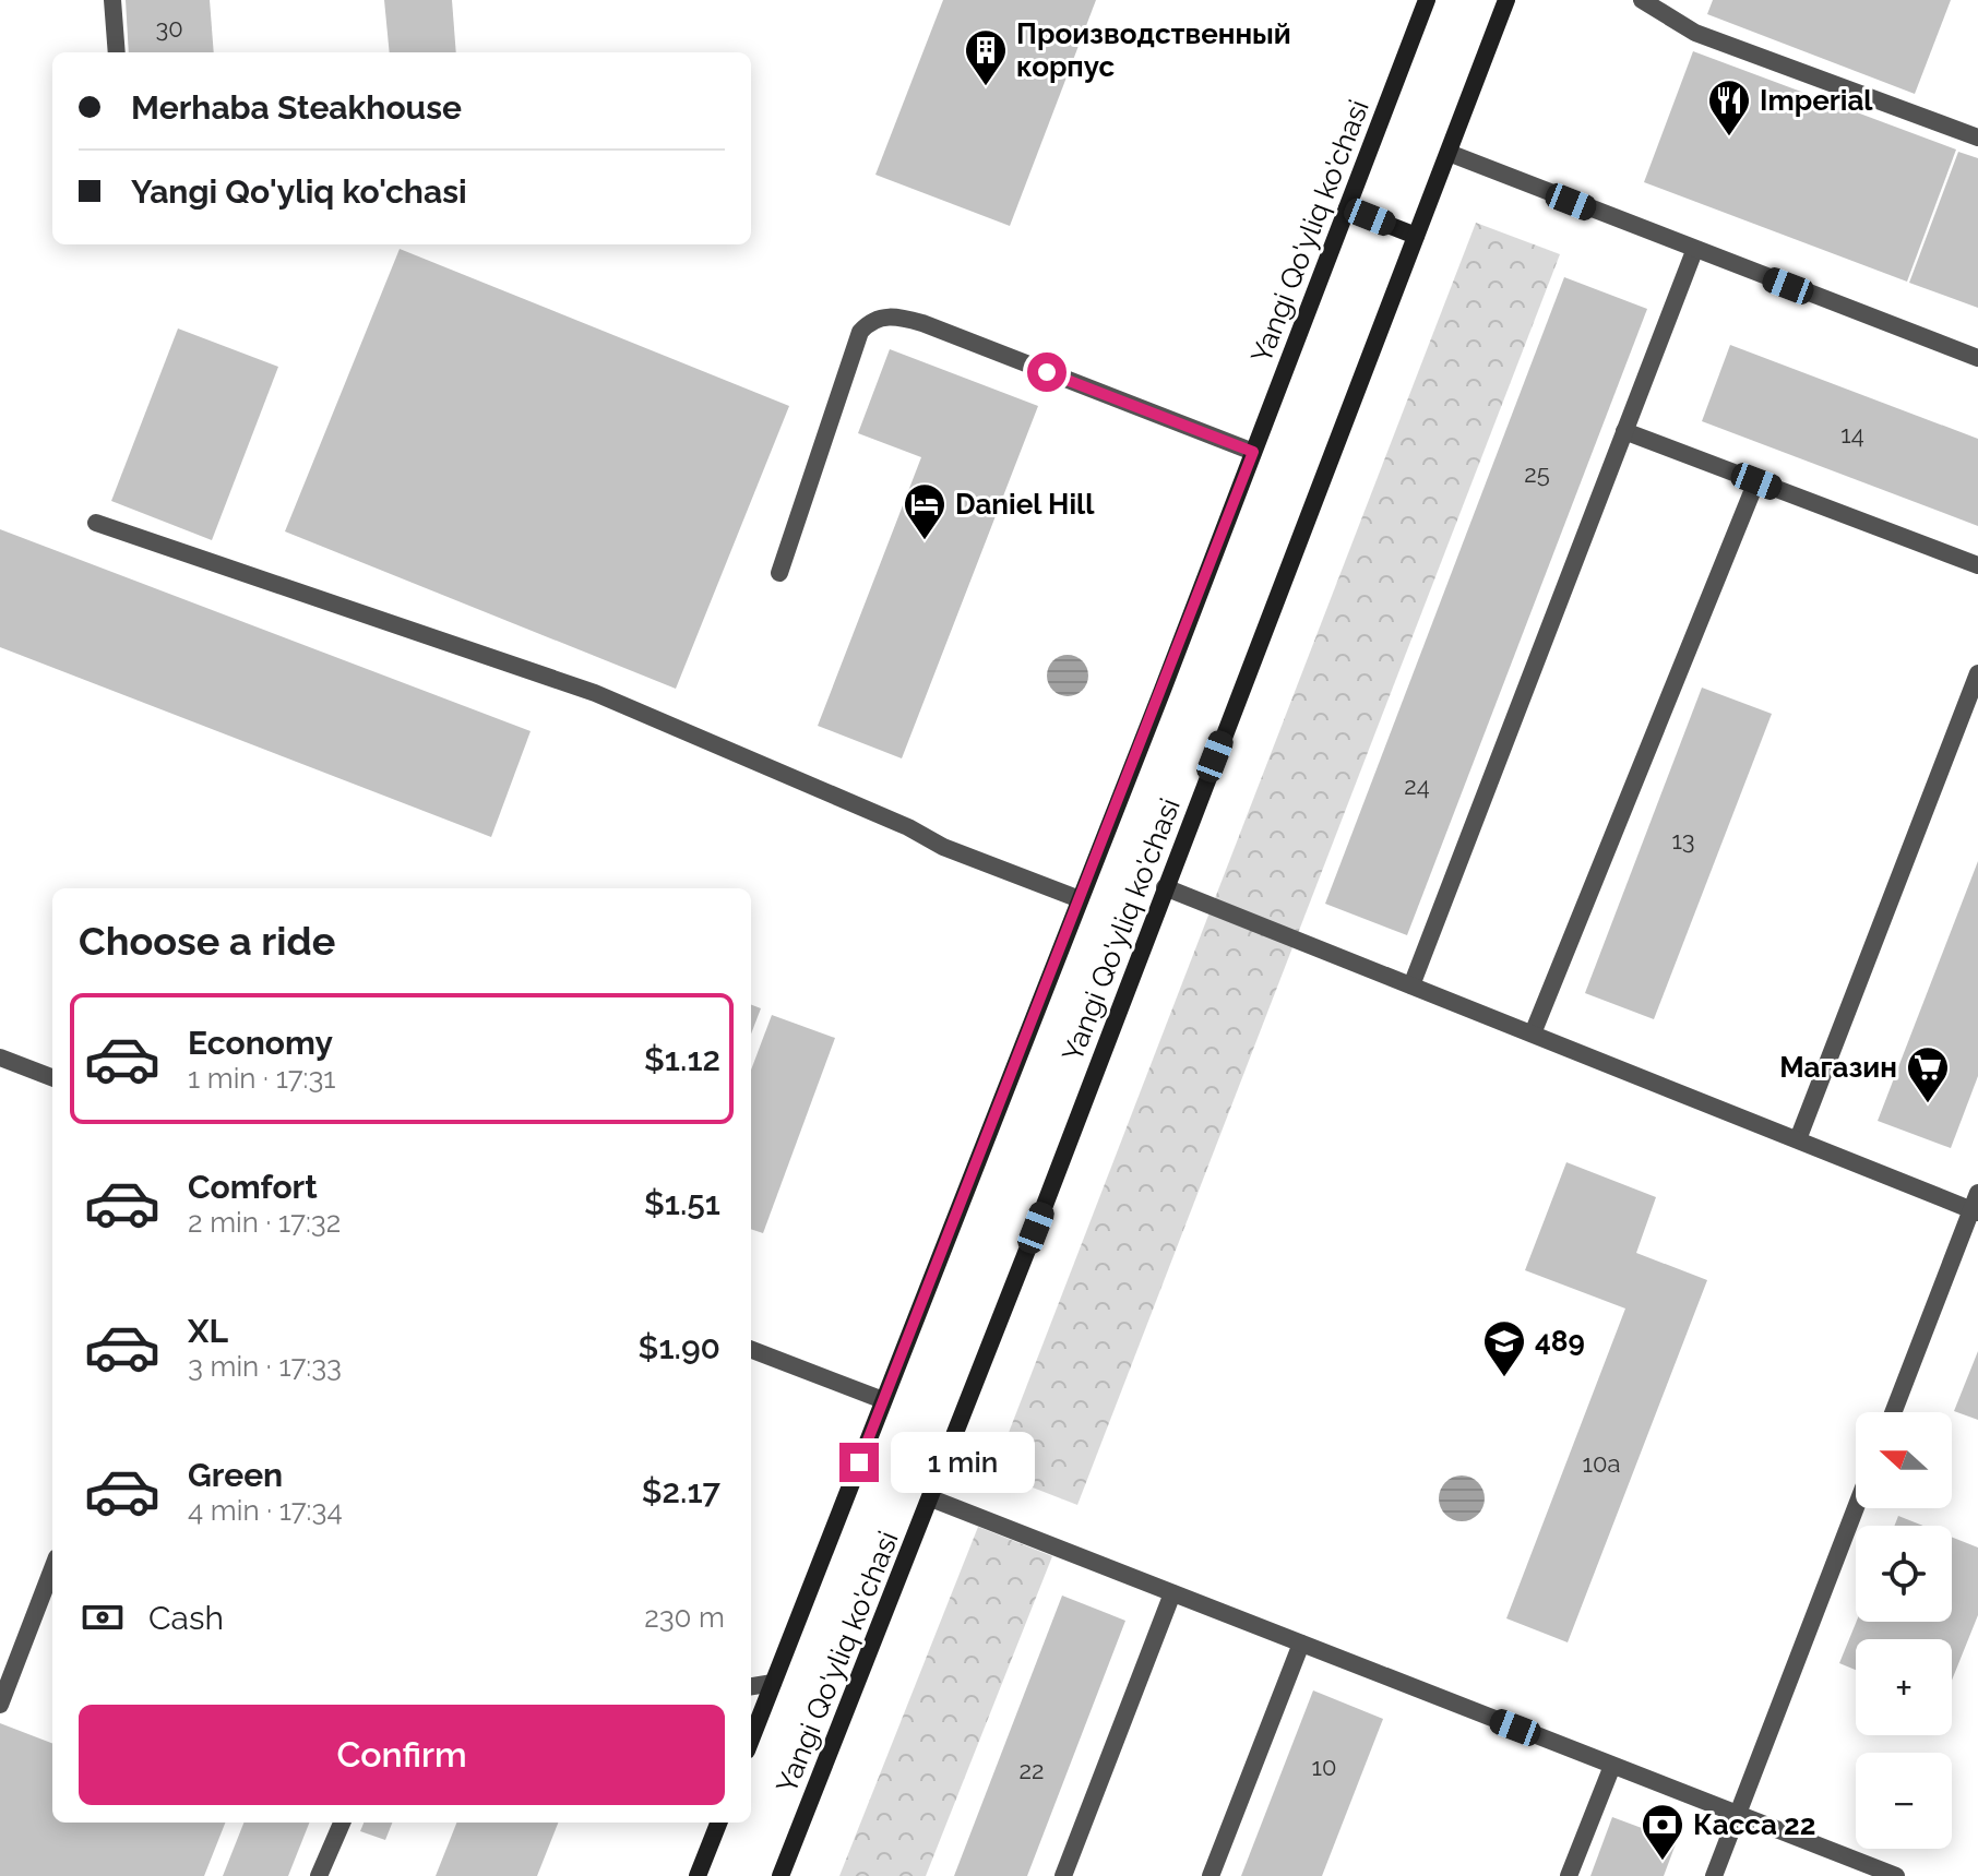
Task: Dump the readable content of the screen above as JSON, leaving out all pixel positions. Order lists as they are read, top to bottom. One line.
{"streets":{"main road":["Yangi Qo'yliq ko'chasi"]},"places":{"building":["Производственный корпус"],"restaurant":["Imperial"],"hotel":["Daniel Hill"],"supermarket":["Магазин"],"school or university":["489"],"bank":["Касса 22"]},"house_numbers":["30","14","25","24","13","10a","10","22"],"north":"left","page":{"banner":["Merhaba Steakhouse","Yangi Qo'yliq ko'chasi"],"heading":"Choose a ride","list":[{"name":"Economy","note":"1 min · 17:31","value":"$1.12"},{"name":"Comfort","note":"2 min · 17:32","value":"$1.51"},{"name":"XL","note":"3 min · 17:33","value":"$1.90"},{"name":"Green","note":"4 min · 17:34","value":"$2.17"}],"map_buttons":["+","−"],"bubble":"1 min","pay":["Cash","230 m"],"buttons":"Confirm"}}
